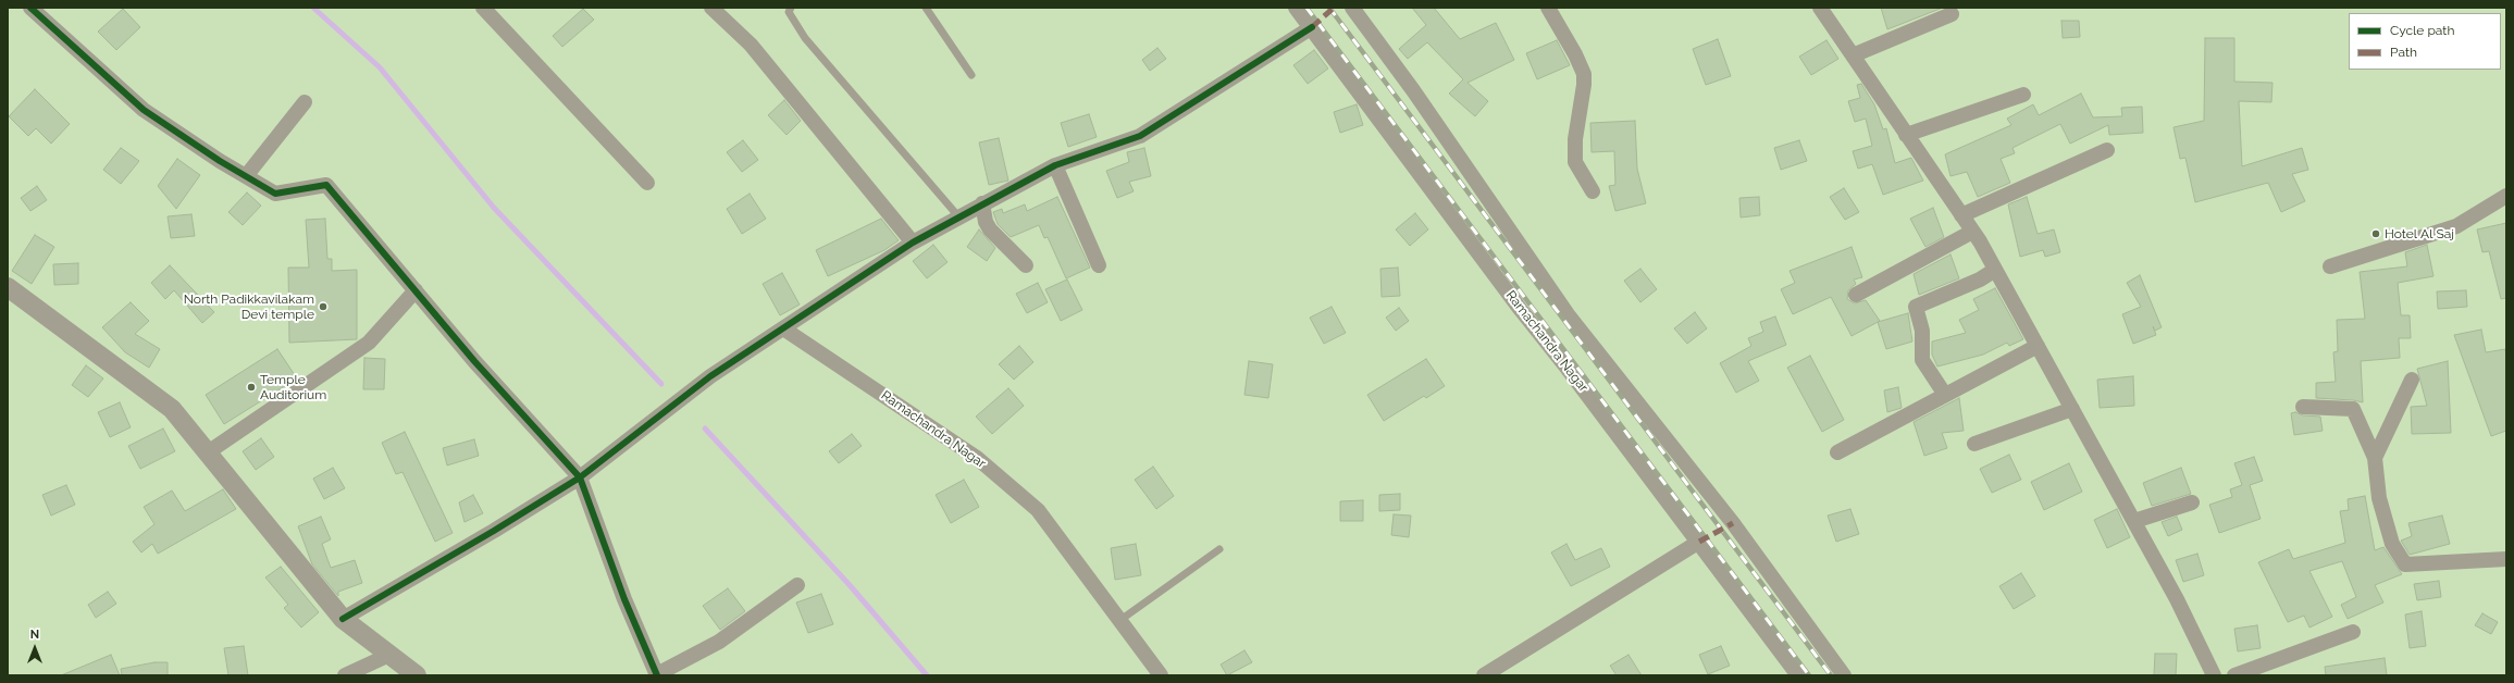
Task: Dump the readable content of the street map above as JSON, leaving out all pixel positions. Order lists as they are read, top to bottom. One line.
{"streets":{"street":["Ramachandra Nagar"]},"places":["Hotel Al Saj","North Padikkavilakam Devi temple","Temple Auditorium"],"legend":["Cycle path","Path"],"north":"top"}
